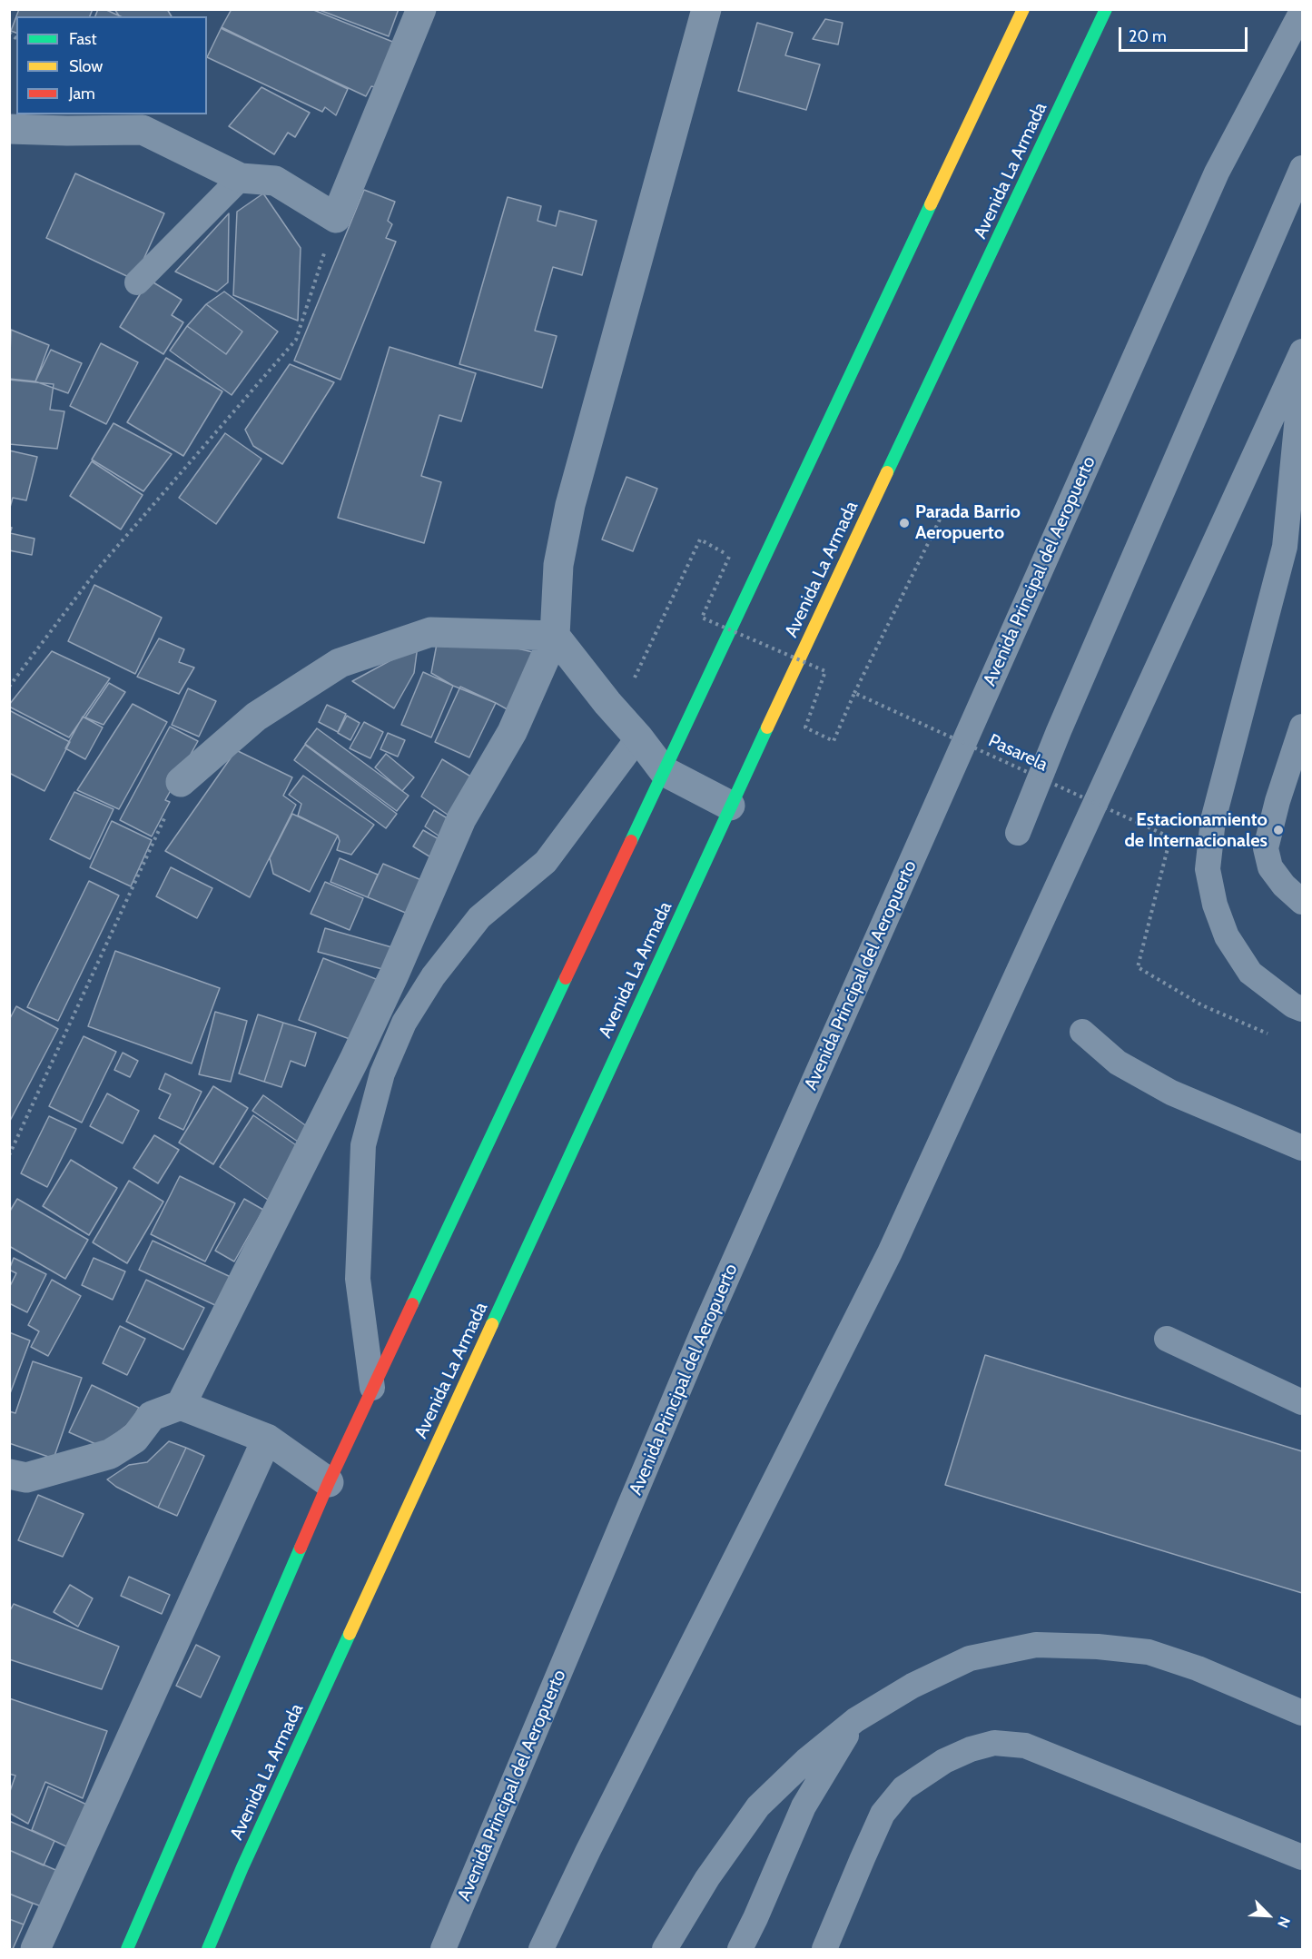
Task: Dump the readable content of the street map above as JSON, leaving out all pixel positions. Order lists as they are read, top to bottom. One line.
{"streets":{"main road":["Avenida La Armada"],"lane":["Avenida Principal del Aeropuerto"],"path":["Pasarela"]},"places":["Parada Barrio Aeropuerto","Estacionamiento de Internacionales"],"legend":["Fast","Slow","Jam"],"scale_bar":"20 m","north":"bottom right"}
